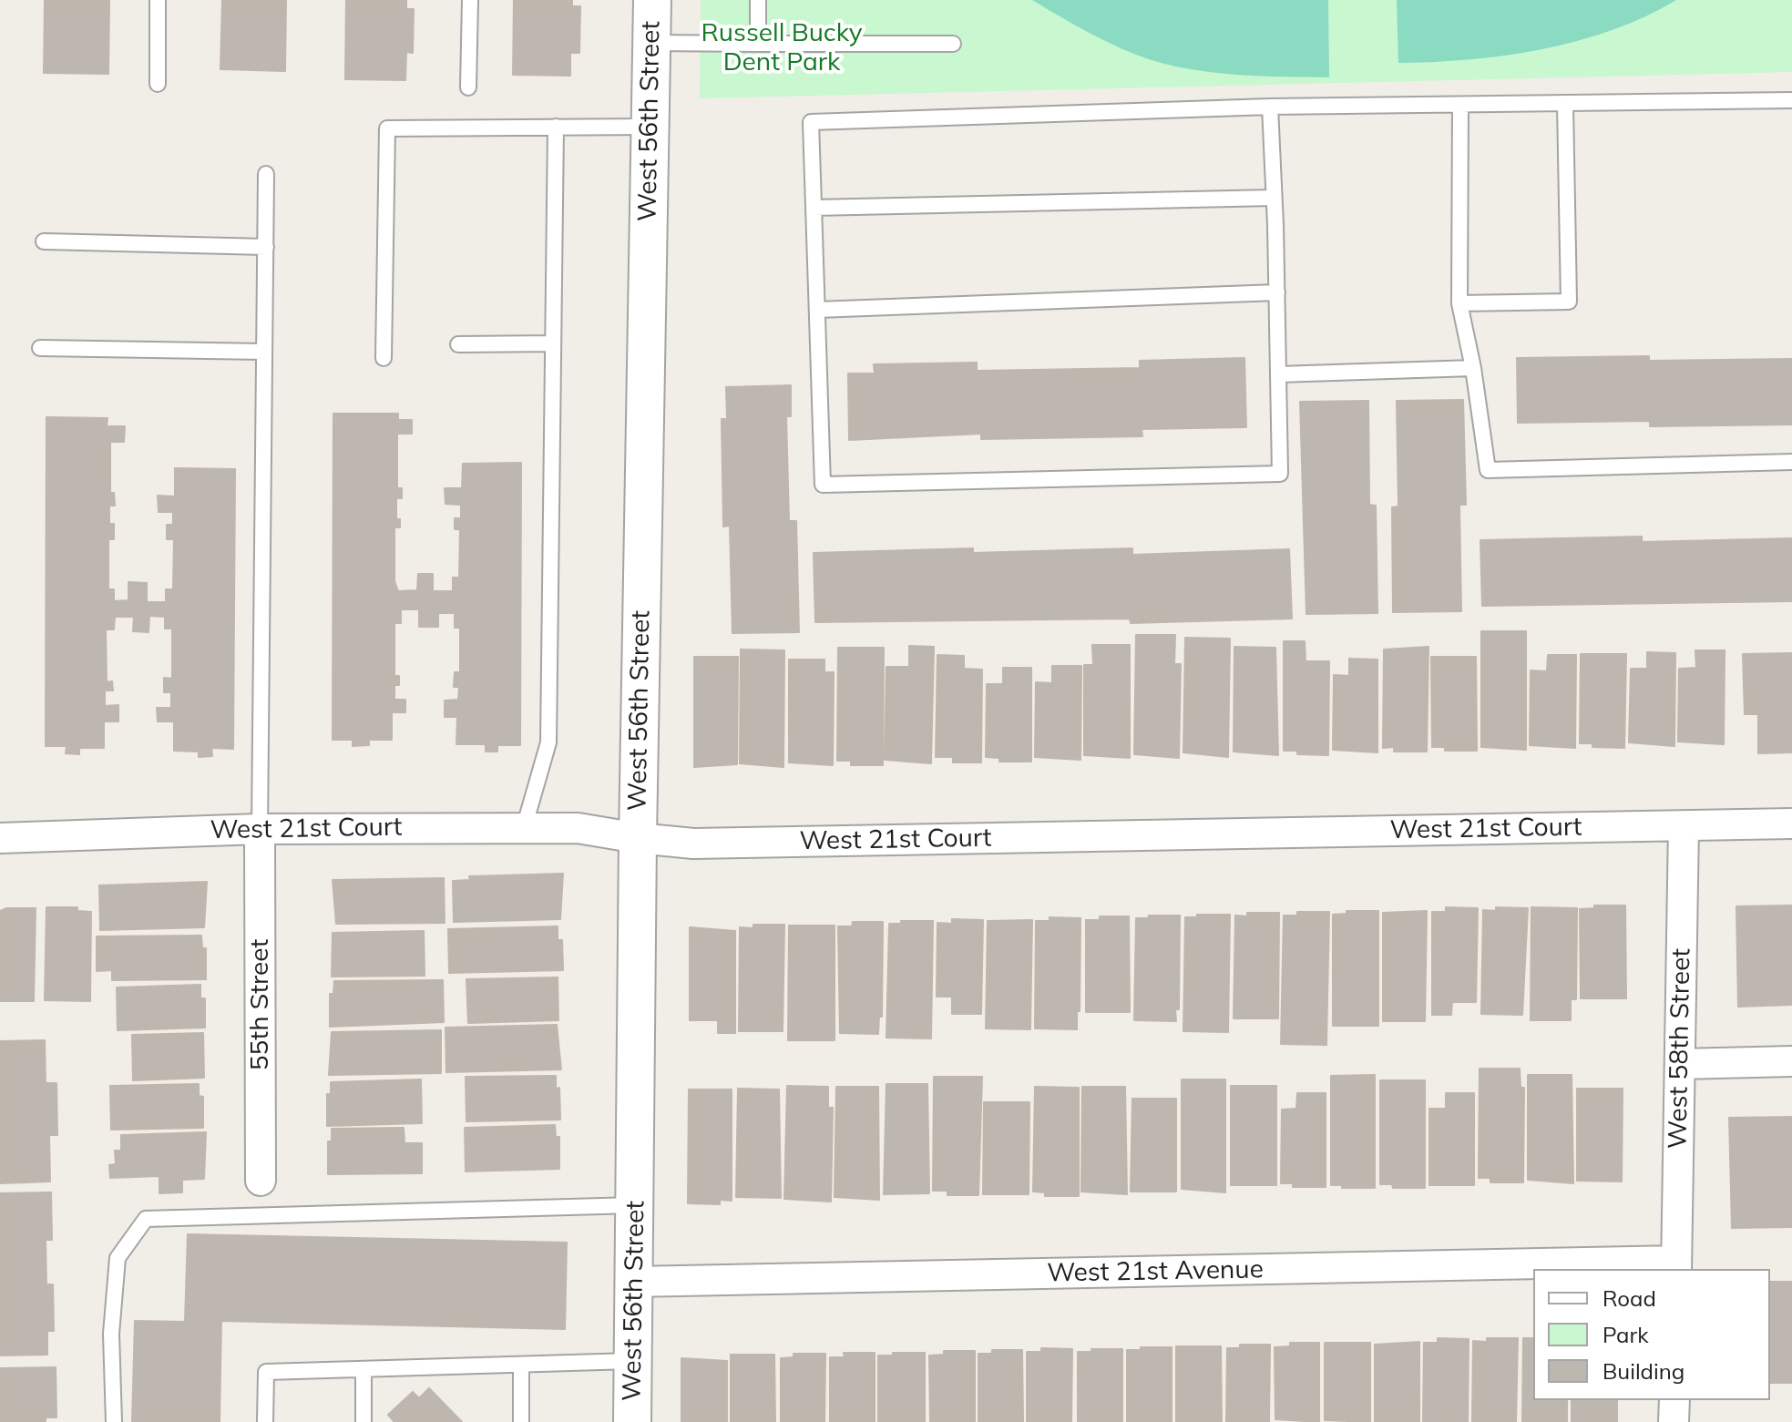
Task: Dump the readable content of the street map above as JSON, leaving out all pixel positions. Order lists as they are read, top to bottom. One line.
{"streets":{"street":["West 56th Street","West 21st Court","55th Street","West 58th Street","West 21st Avenue"]},"crossings":[["West 56th Street","West 21st Court"],["West 56th Street","West 21st Avenue"],["West 21st Court","55th Street"],["West 21st Court","West 58th Street"],["West 58th Street","West 21st Avenue"]],"parks":["Russell Bucky Dent Park"],"legend":["Road","Park","Building"]}
